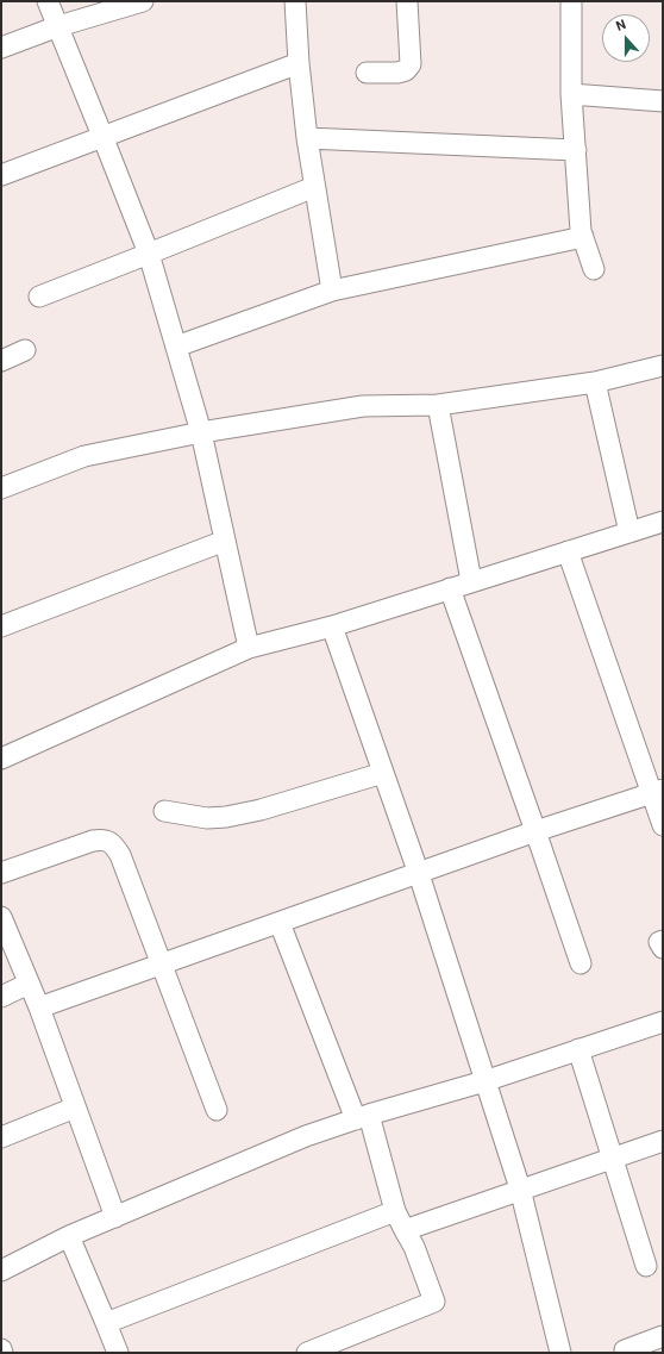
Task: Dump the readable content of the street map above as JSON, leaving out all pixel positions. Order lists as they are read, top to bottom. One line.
{"north":"top"}
